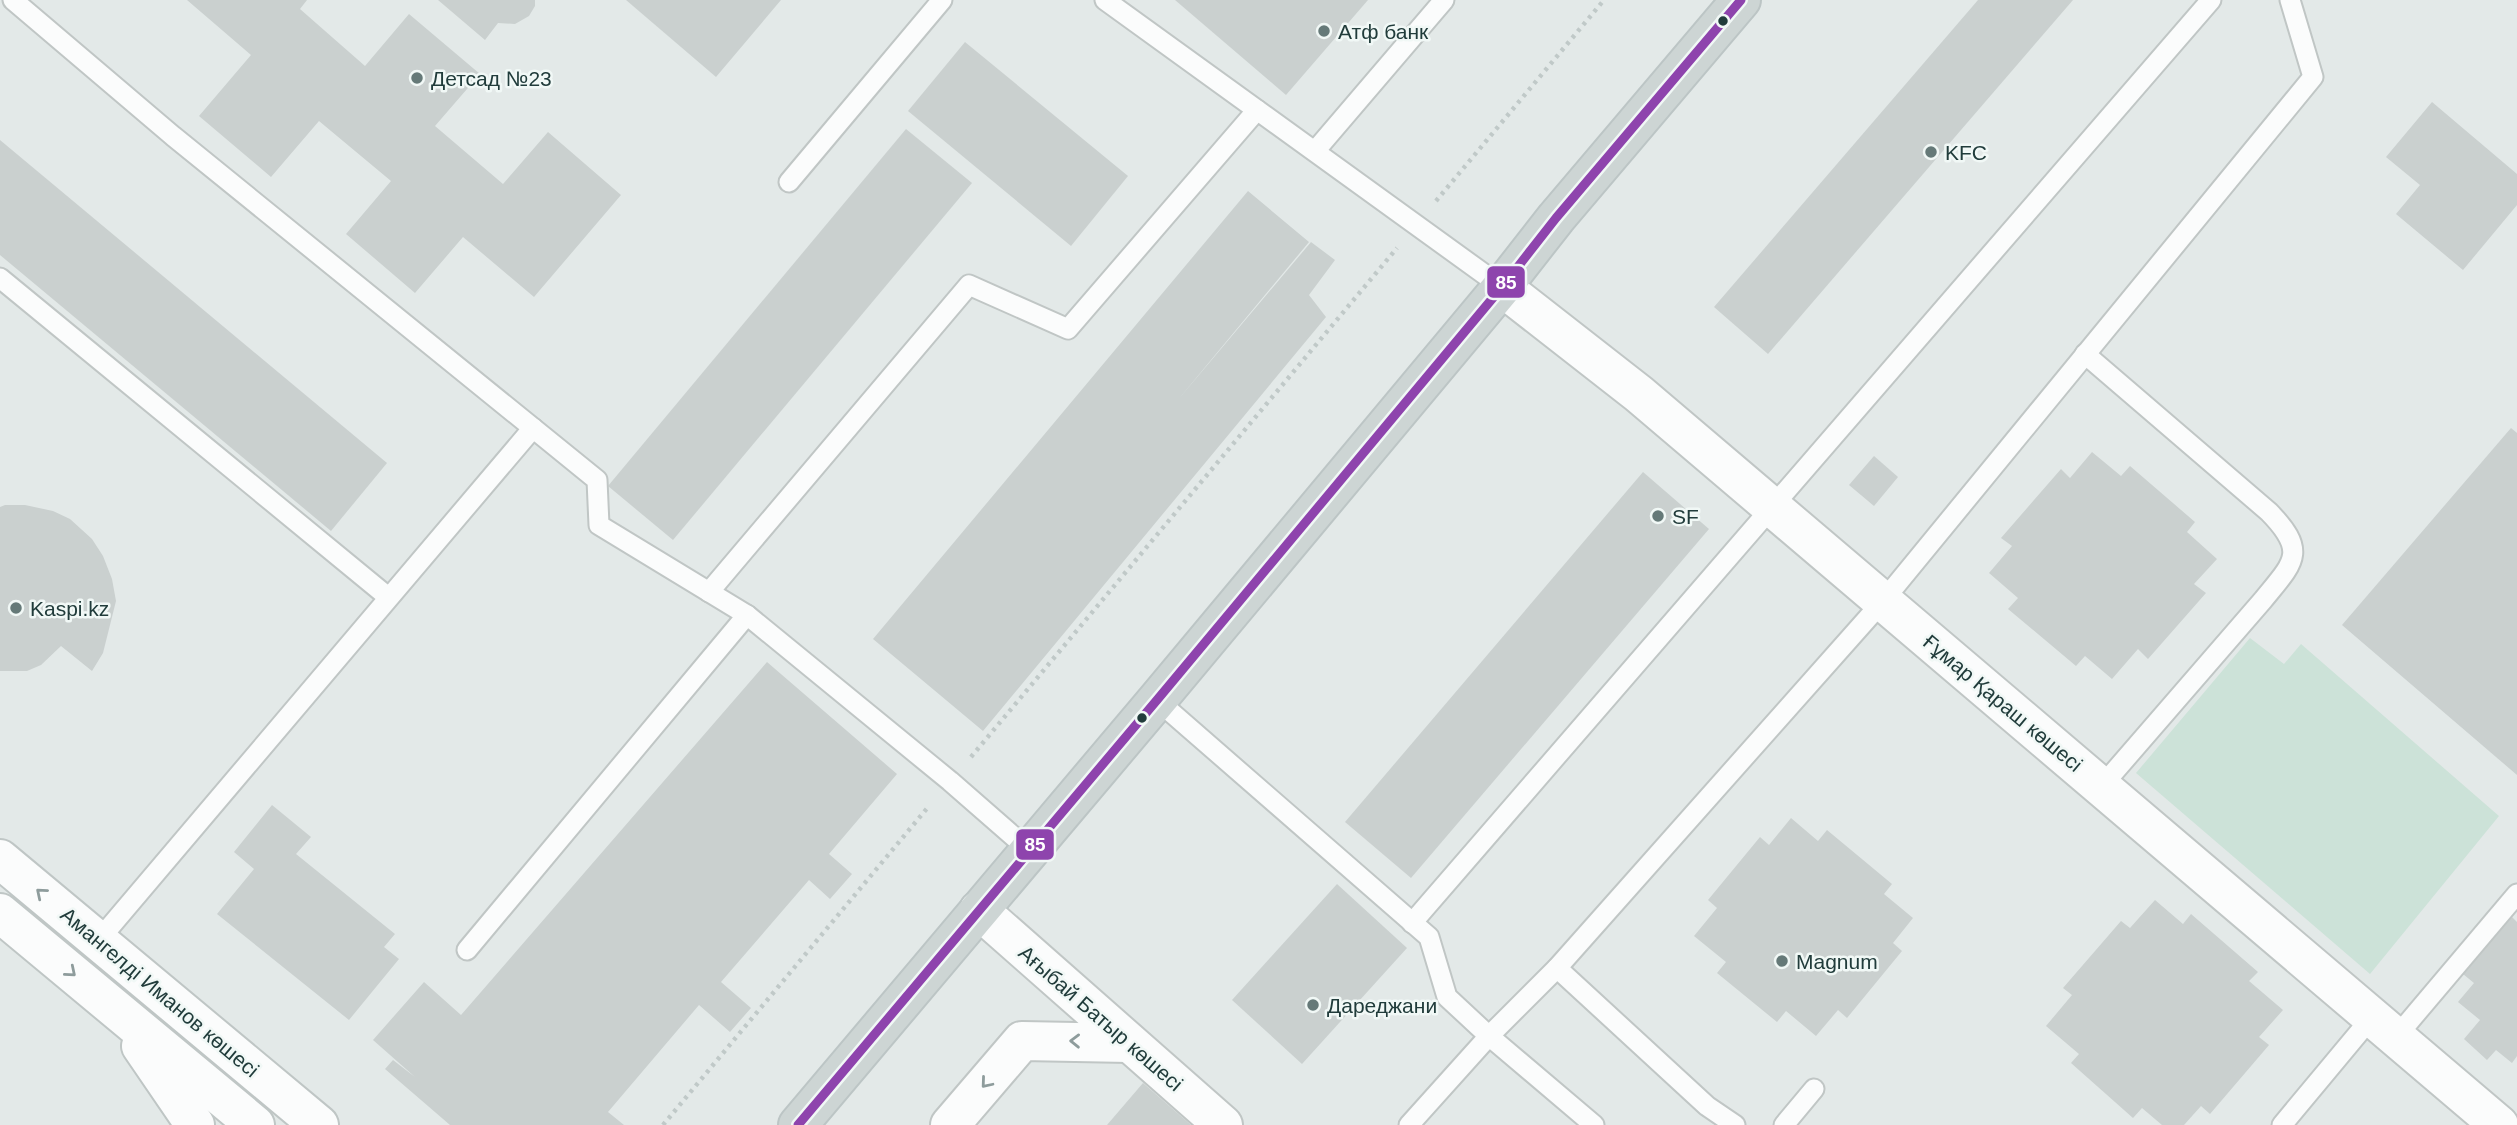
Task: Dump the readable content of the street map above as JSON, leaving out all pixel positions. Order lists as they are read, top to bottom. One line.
{"streets":{"street":["Ғұмар Қараш көшесі","Амангелді Иманов көшесі","Ағыбай Батыр көшесі"]},"places":["Атф банк","Детсад №23","KFC","SF","Kaspi.kz","Magnum","Дареджани"],"lines":["transit line 85"]}
